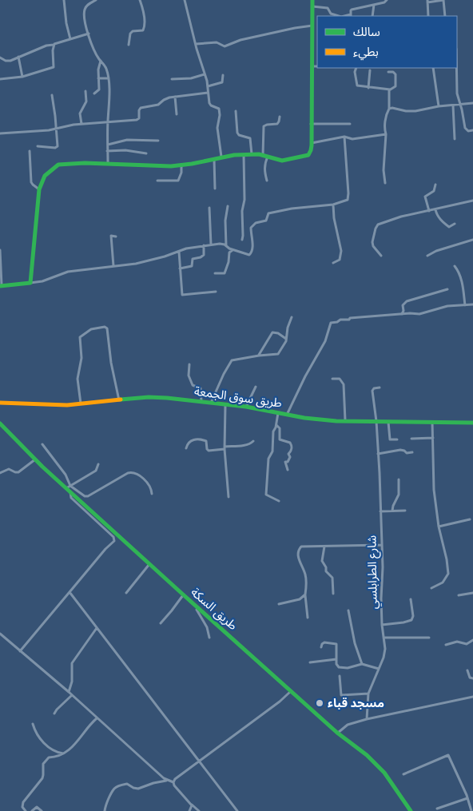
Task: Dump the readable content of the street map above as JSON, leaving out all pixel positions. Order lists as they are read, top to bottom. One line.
{"streets":{"main road":["طريق سوق الجمعة","طريق السكة"],"street":["شارع الطرابلسي"]},"crossings":[["طريق سوق الجمعة","شارع الطرابلسي"]],"places":["مسجد قباء"],"legend":["سالك","بطيء"]}
